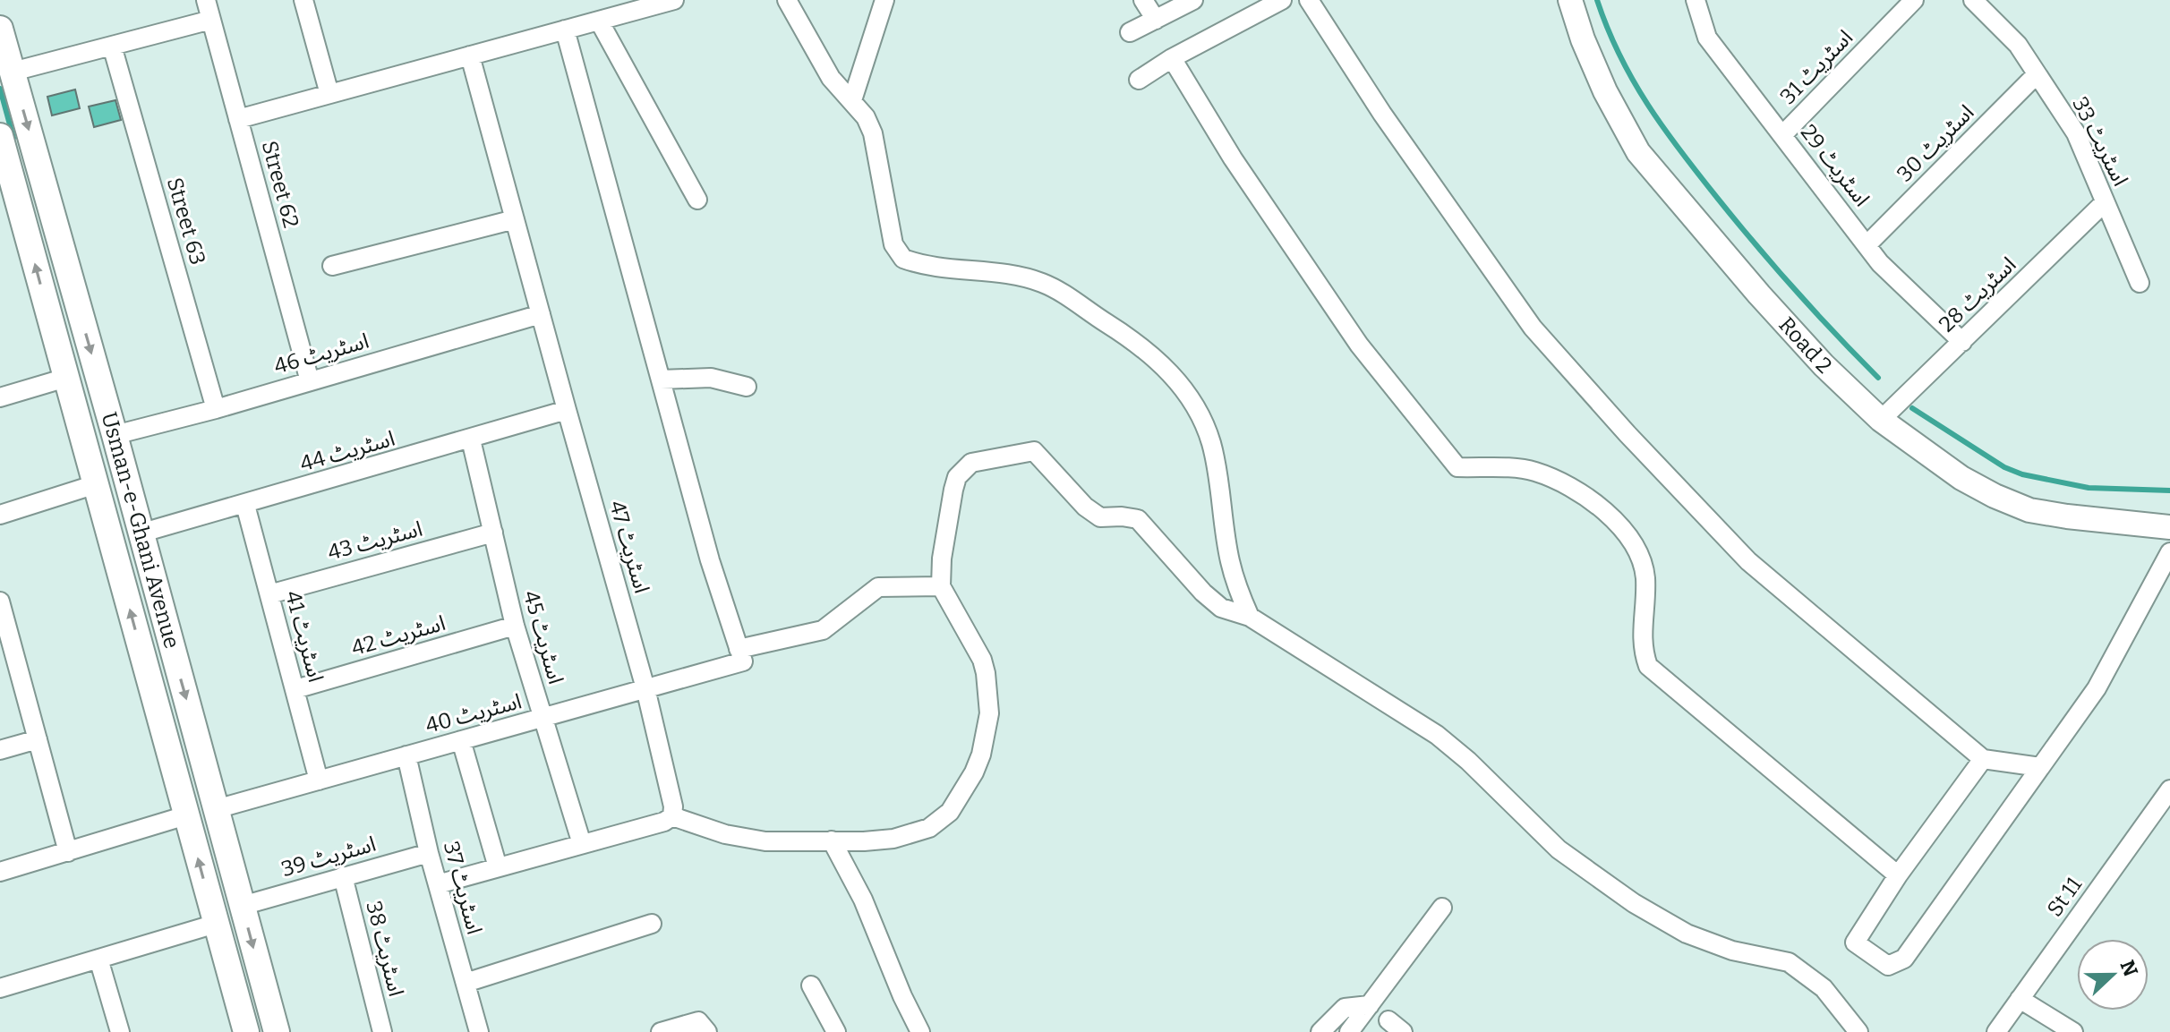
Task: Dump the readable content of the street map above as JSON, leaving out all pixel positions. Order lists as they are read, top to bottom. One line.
{"streets":{"main road":["Usman-e-Ghani Avenue"],"street":["اسٹریٹ 31","اسٹریٹ 33","اسٹریٹ 30","اسٹریٹ 29","Street 62","Street 63","اسٹریٹ 28","Road 2","اسٹریٹ 46","اسٹریٹ 44","اسٹریٹ 43","اسٹریٹ 47","اسٹریٹ 42","اسٹریٹ 41","اسٹریٹ 45","اسٹریٹ 40","اسٹریٹ 39","اسٹریٹ 37","St 11","اسٹریٹ 38"]},"crossings":[["اسٹریٹ 31","اسٹریٹ 29"],["اسٹریٹ 33","اسٹریٹ 30"],["اسٹریٹ 33","اسٹریٹ 28"],["اسٹریٹ 30","اسٹریٹ 29"],["اسٹریٹ 29","اسٹریٹ 28"],["Street 62","اسٹریٹ 46"],["Street 63","اسٹریٹ 46"],["اسٹریٹ 28","Road 2"],["اسٹریٹ 46","Usman-e-Ghani Avenue"],["اسٹریٹ 46","اسٹریٹ 47"],["اسٹریٹ 44","Usman-e-Ghani Avenue"],["اسٹریٹ 44","اسٹریٹ 47"],["اسٹریٹ 44","اسٹریٹ 41"],["اسٹریٹ 44","اسٹریٹ 45"],["Usman-e-Ghani Avenue","اسٹریٹ 40"],["Usman-e-Ghani Avenue","اسٹریٹ 39"],["اسٹریٹ 43","اسٹریٹ 41"],["اسٹریٹ 43","اسٹریٹ 45"],["اسٹریٹ 47","اسٹریٹ 40"],["اسٹریٹ 42","اسٹریٹ 41"],["اسٹریٹ 42","اسٹریٹ 45"],["اسٹریٹ 41","اسٹریٹ 40"],["اسٹریٹ 45","اسٹریٹ 40"],["اسٹریٹ 40","اسٹریٹ 37"],["اسٹریٹ 39","اسٹریٹ 37"],["اسٹریٹ 39","اسٹریٹ 38"]],"north":"right"}
